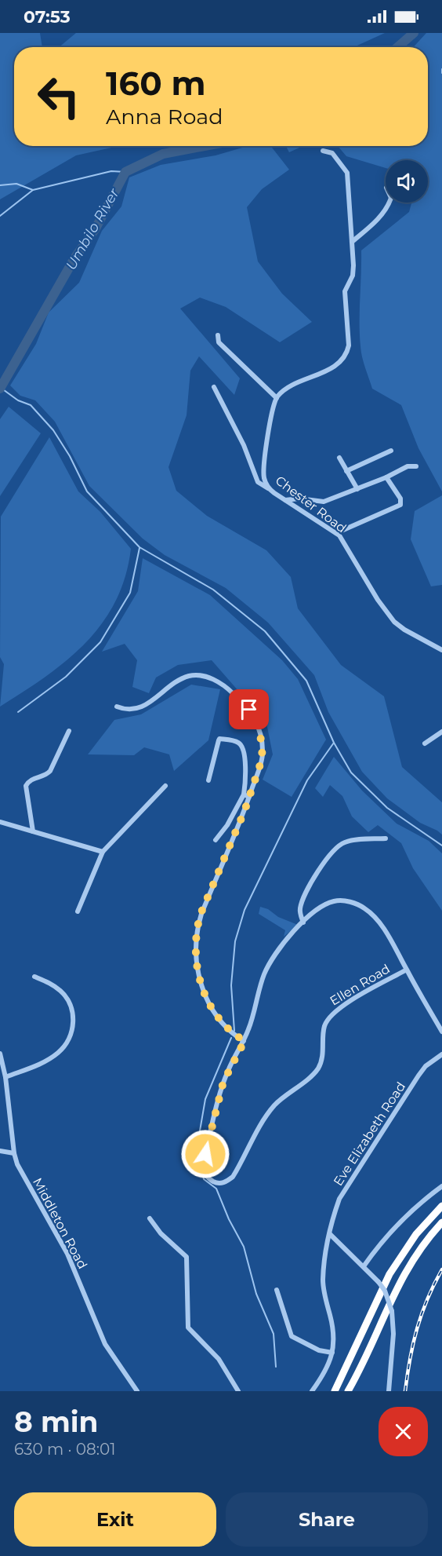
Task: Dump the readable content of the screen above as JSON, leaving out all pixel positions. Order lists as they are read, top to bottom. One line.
{"streets":{"street":["Chester Road","Ellen Road","Eve Elizabeth Road","Middleton Road"]},"water":["Umbilo River"],"page":{"status":"07:53","turn":["160 m","Anna Road"],"heading":["8 min","630 m · 08:01"],"buttons":["Exit","Share"]}}
